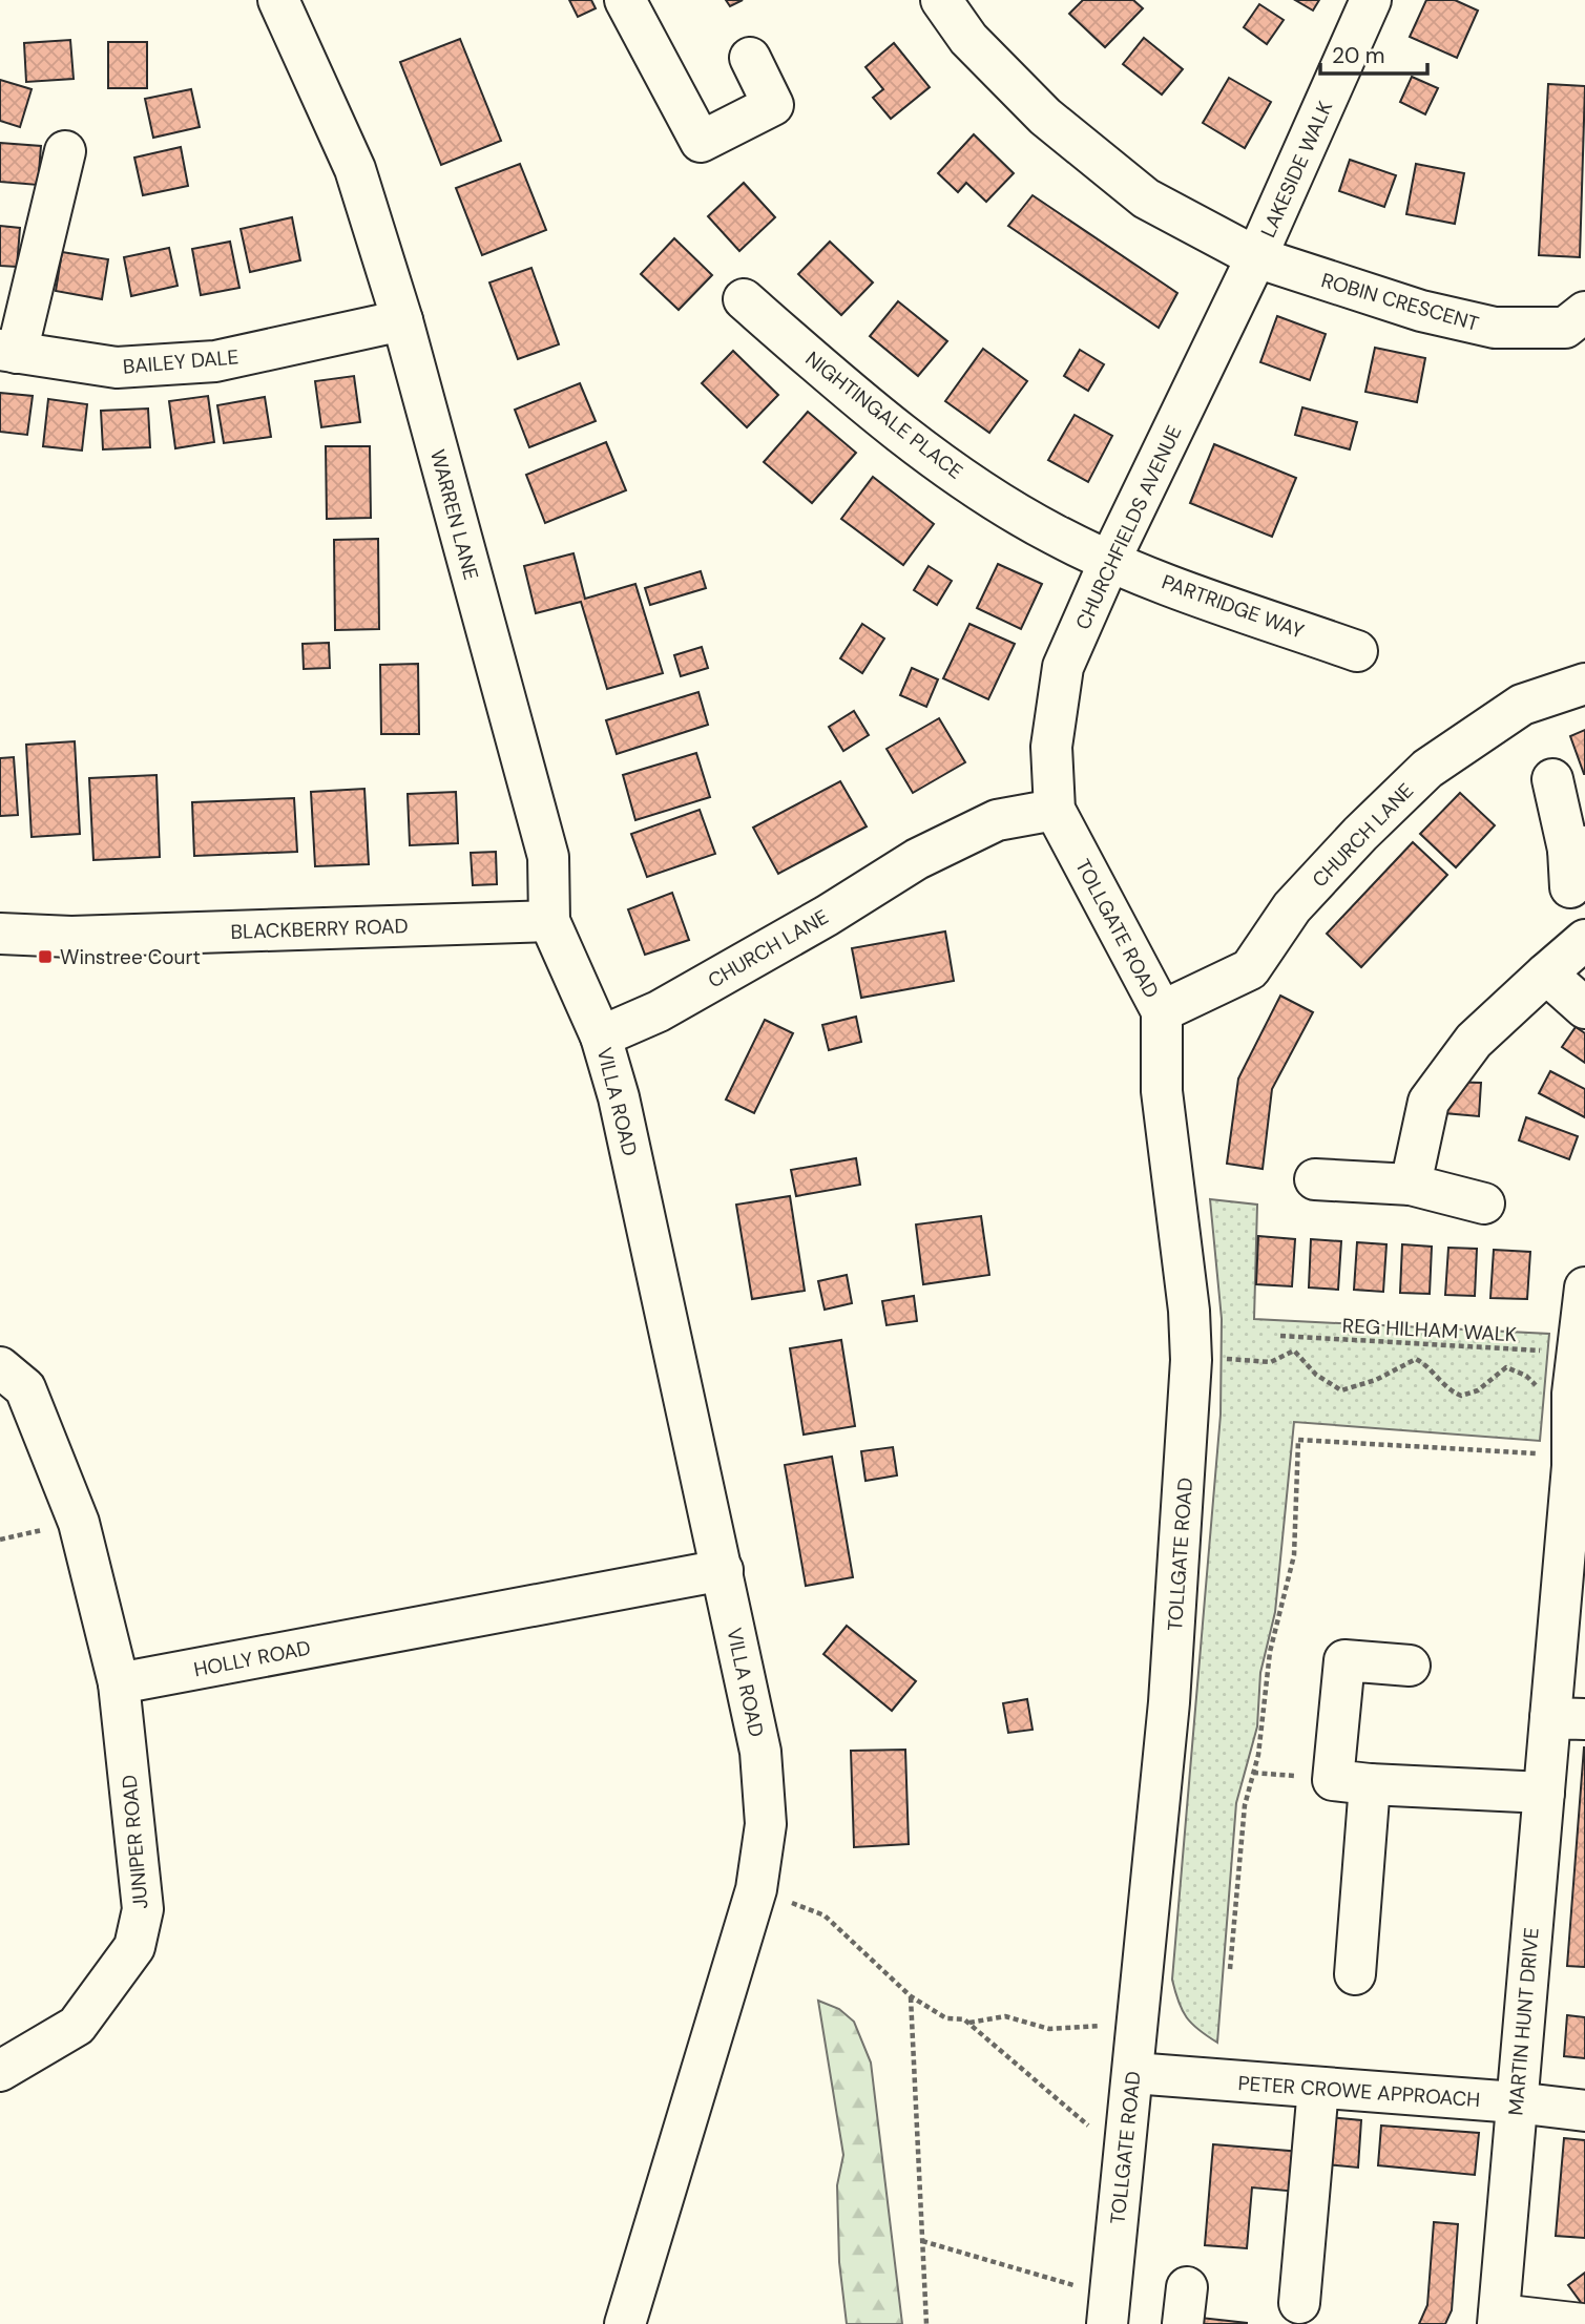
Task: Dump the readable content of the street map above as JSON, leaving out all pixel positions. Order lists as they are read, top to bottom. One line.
{"streets":{"street":["LAKESIDE WALK","ROBIN CRESCENT","BAILEY DALE","NIGHTINGALE PLACE","WARREN LANE","CHURCHFIELDS AVENUE","PARTRIDGE WAY","CHURCH LANE","BLACKBERRY ROAD","TOLLGATE ROAD","VILLA ROAD","HOLLY ROAD","JUNIPER ROAD","MARTIN HUNT DRIVE","PETER CROWE APPROACH"],"path":["REG HILHAM WALK"]},"crossings":[["LAKESIDE WALK","ROBIN CRESCENT"],["LAKESIDE WALK","CHURCHFIELDS AVENUE"],["ROBIN CRESCENT","CHURCHFIELDS AVENUE"],["BAILEY DALE","WARREN LANE"],["NIGHTINGALE PLACE","CHURCHFIELDS AVENUE"],["NIGHTINGALE PLACE","PARTRIDGE WAY"],["WARREN LANE","CHURCH LANE"],["WARREN LANE","BLACKBERRY ROAD"],["WARREN LANE","VILLA ROAD"],["CHURCHFIELDS AVENUE","PARTRIDGE WAY"],["CHURCHFIELDS AVENUE","CHURCH LANE"],["CHURCHFIELDS AVENUE","TOLLGATE ROAD"],["CHURCH LANE","TOLLGATE ROAD"],["CHURCH LANE","VILLA ROAD"],["TOLLGATE ROAD","PETER CROWE APPROACH"],["VILLA ROAD","HOLLY ROAD"],["REG HILHAM WALK","MARTIN HUNT DRIVE"],["HOLLY ROAD","JUNIPER ROAD"],["MARTIN HUNT DRIVE","PETER CROWE APPROACH"]],"places":{"transit":["Winstree Court"]},"scale_bar":"20 m"}
